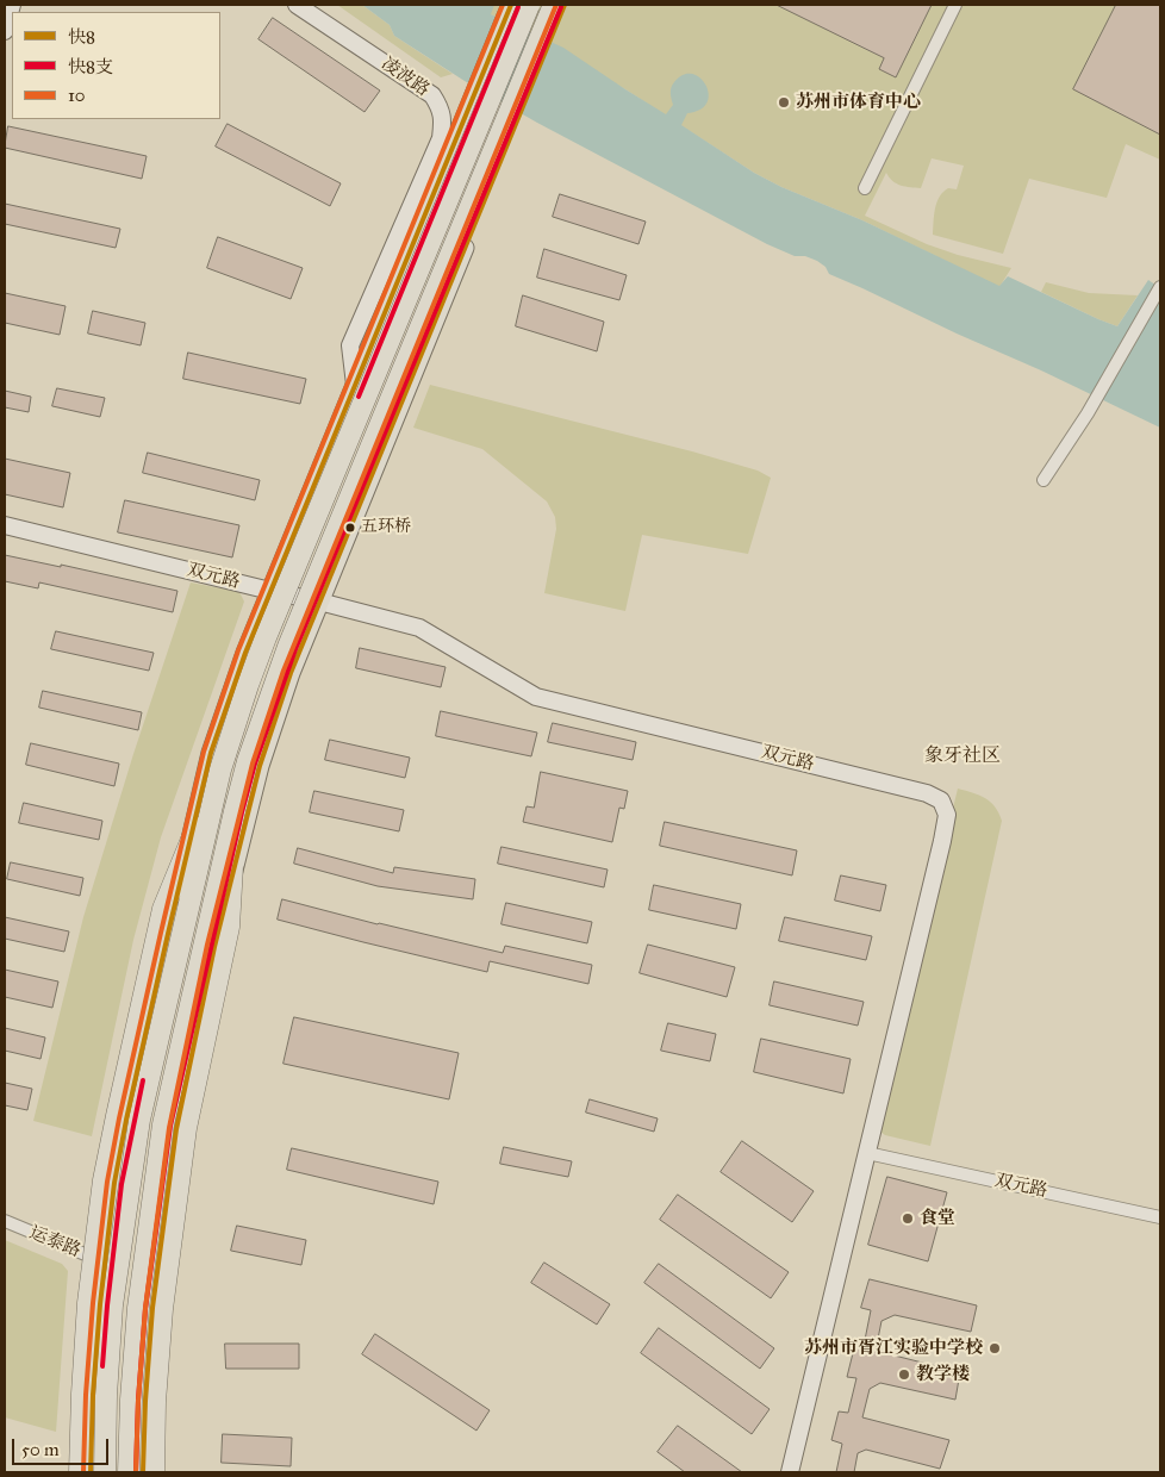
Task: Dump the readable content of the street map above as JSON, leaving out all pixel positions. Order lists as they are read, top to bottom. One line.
{"streets":{"street":["凌波路","双元路","运泰路"]},"districts":["象牙社区"],"places":["苏州市体育中心","五环桥","食堂","苏州市胥江实验中学校","教学楼"],"lines":["transit line 快8","transit line 10","transit line 快8支"],"legend":["快8","快8支","10"],"scale_bar":"50 m"}
